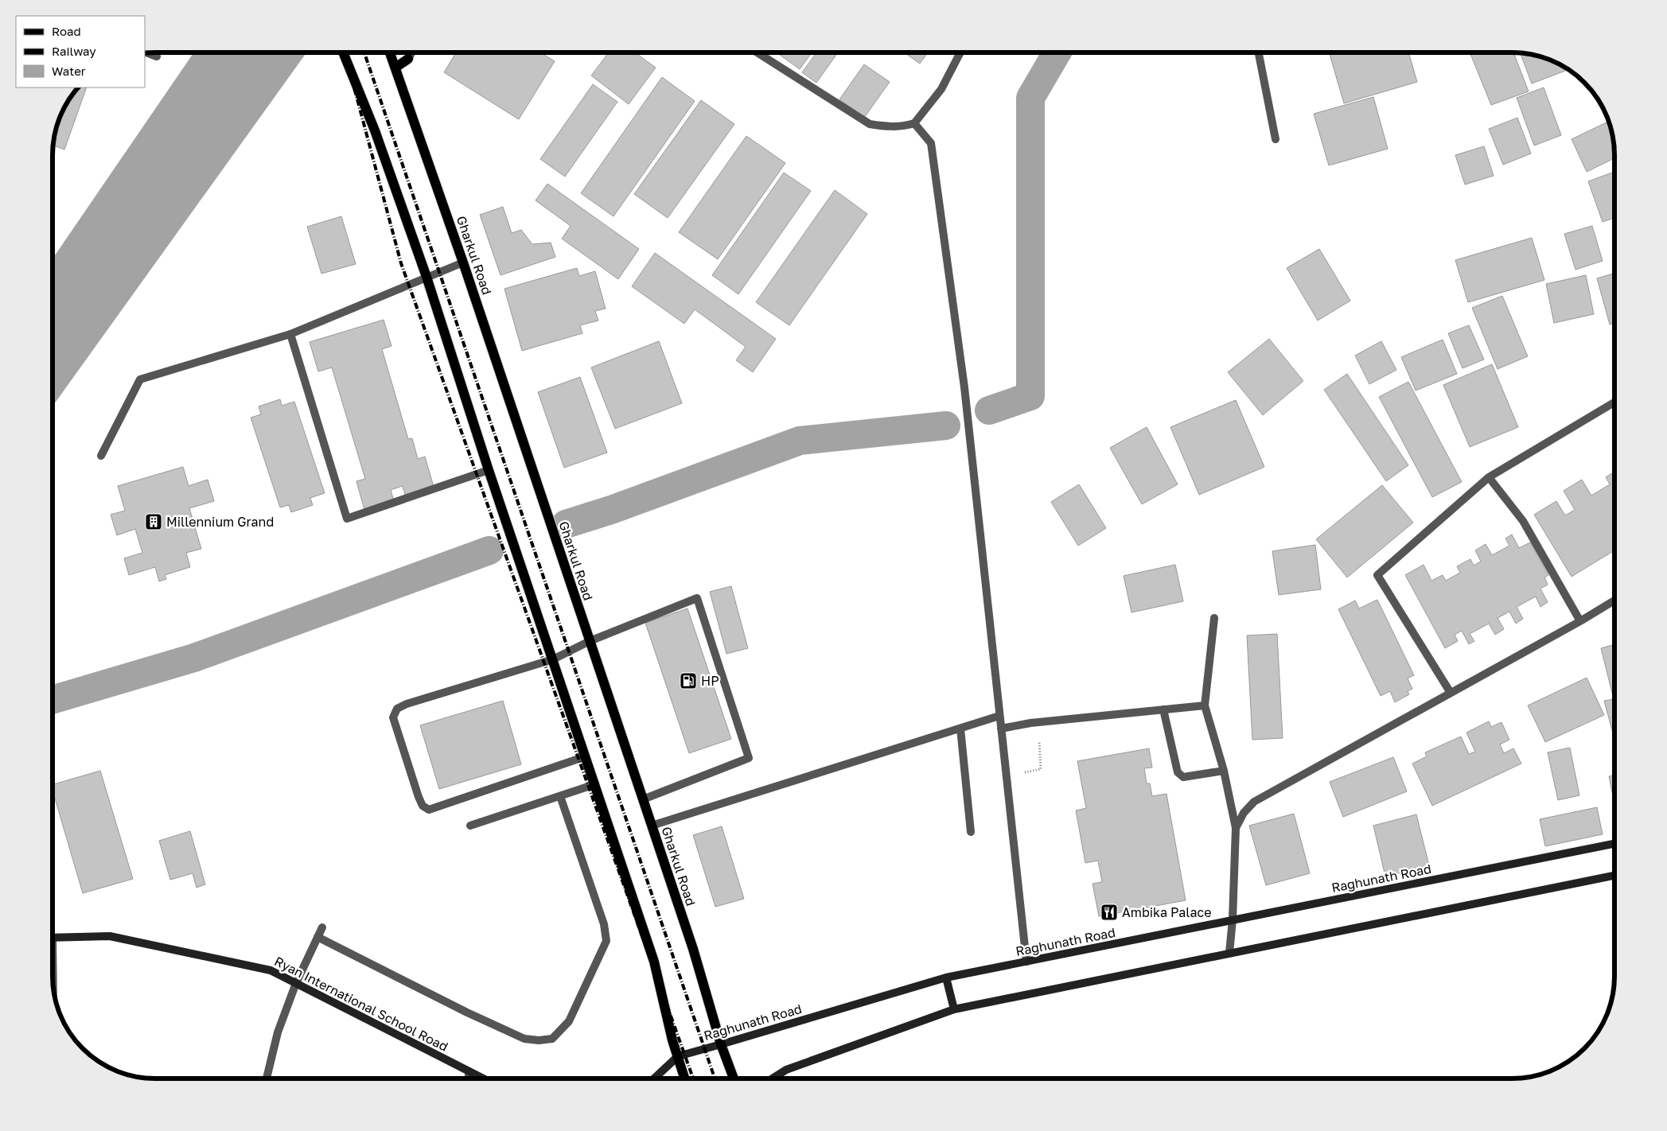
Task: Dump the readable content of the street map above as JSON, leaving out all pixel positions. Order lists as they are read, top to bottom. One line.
{"streets":{"main road":["Gharkul Road","Raghunath Road","Ryan International School Road"]},"crossings":[["Gharkul Road","Raghunath Road"]],"places":{"building":["Millennium Grand"],"fuel station":["HP"],"restaurant":["Ambika Palace"]},"legend":["Road","Railway","Water"]}
